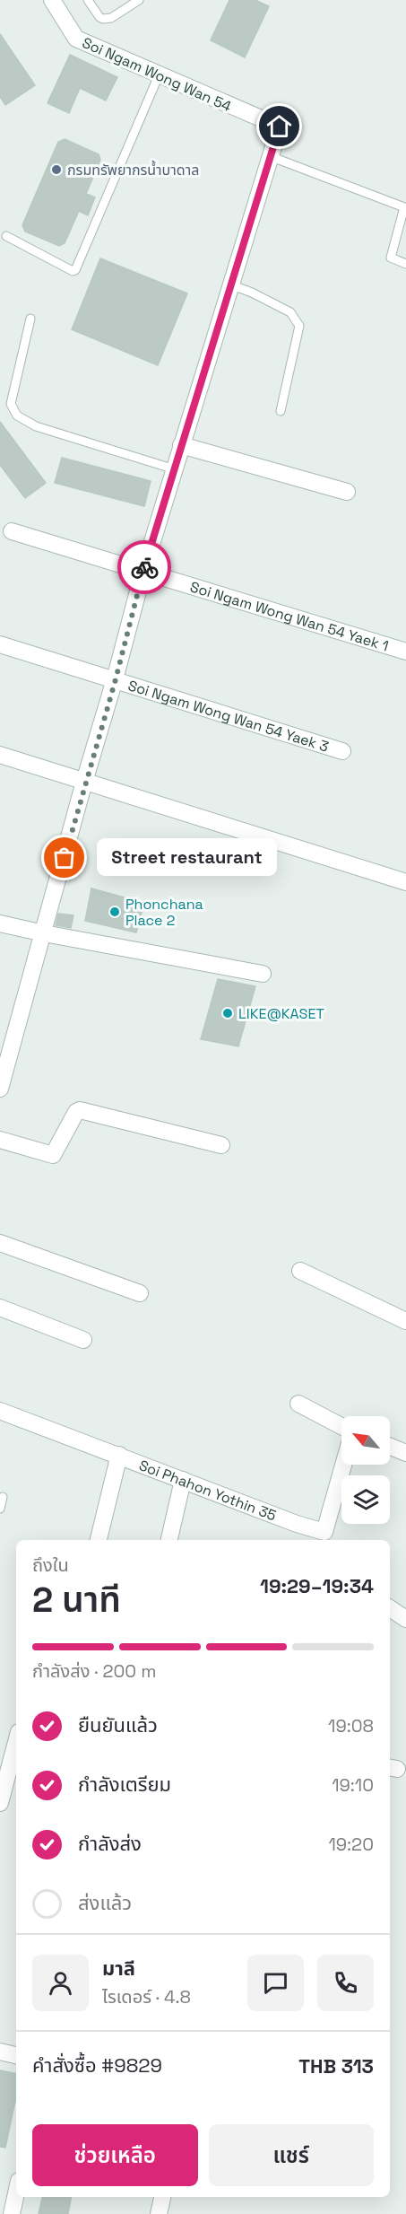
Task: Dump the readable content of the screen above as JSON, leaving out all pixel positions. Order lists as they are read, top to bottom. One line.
{"streets":{"street":["Soi Ngam Wong Wan 54","Soi Ngam Wong Wan 54 Yaek 1","Soi Ngam Wong Wan 54 Yaek 3","Soi Phahon Yothin 35"]},"crossings":[["Soi Ngam Wong Wan 54","Soi Ngam Wong Wan 54 Yaek 1"],["Soi Ngam Wong Wan 54","Soi Ngam Wong Wan 54 Yaek 3"]],"places":["กรมทรัพยากรน้ำบาดาล","Street restaurant","Phonchana Place 2","LIKE@KASET"],"north":"top left","page":{"bubble":"Street restaurant","heading":["2 นาที","ถึงใน","19:29–19:34"],"panel":["มาลี","ไรเดอร์ · 4.8","คำสั่งซื้อ #9829","THB 313"],"bar":"กำลังส่ง · 200 m","list":[["ยืนยันแล้ว","19:08"],["กำลังเตรียม","19:10"],["กำลังส่ง","19:20"],"ส่งแล้ว"],"buttons":["ช่วยเหลือ","แชร์"]}}
